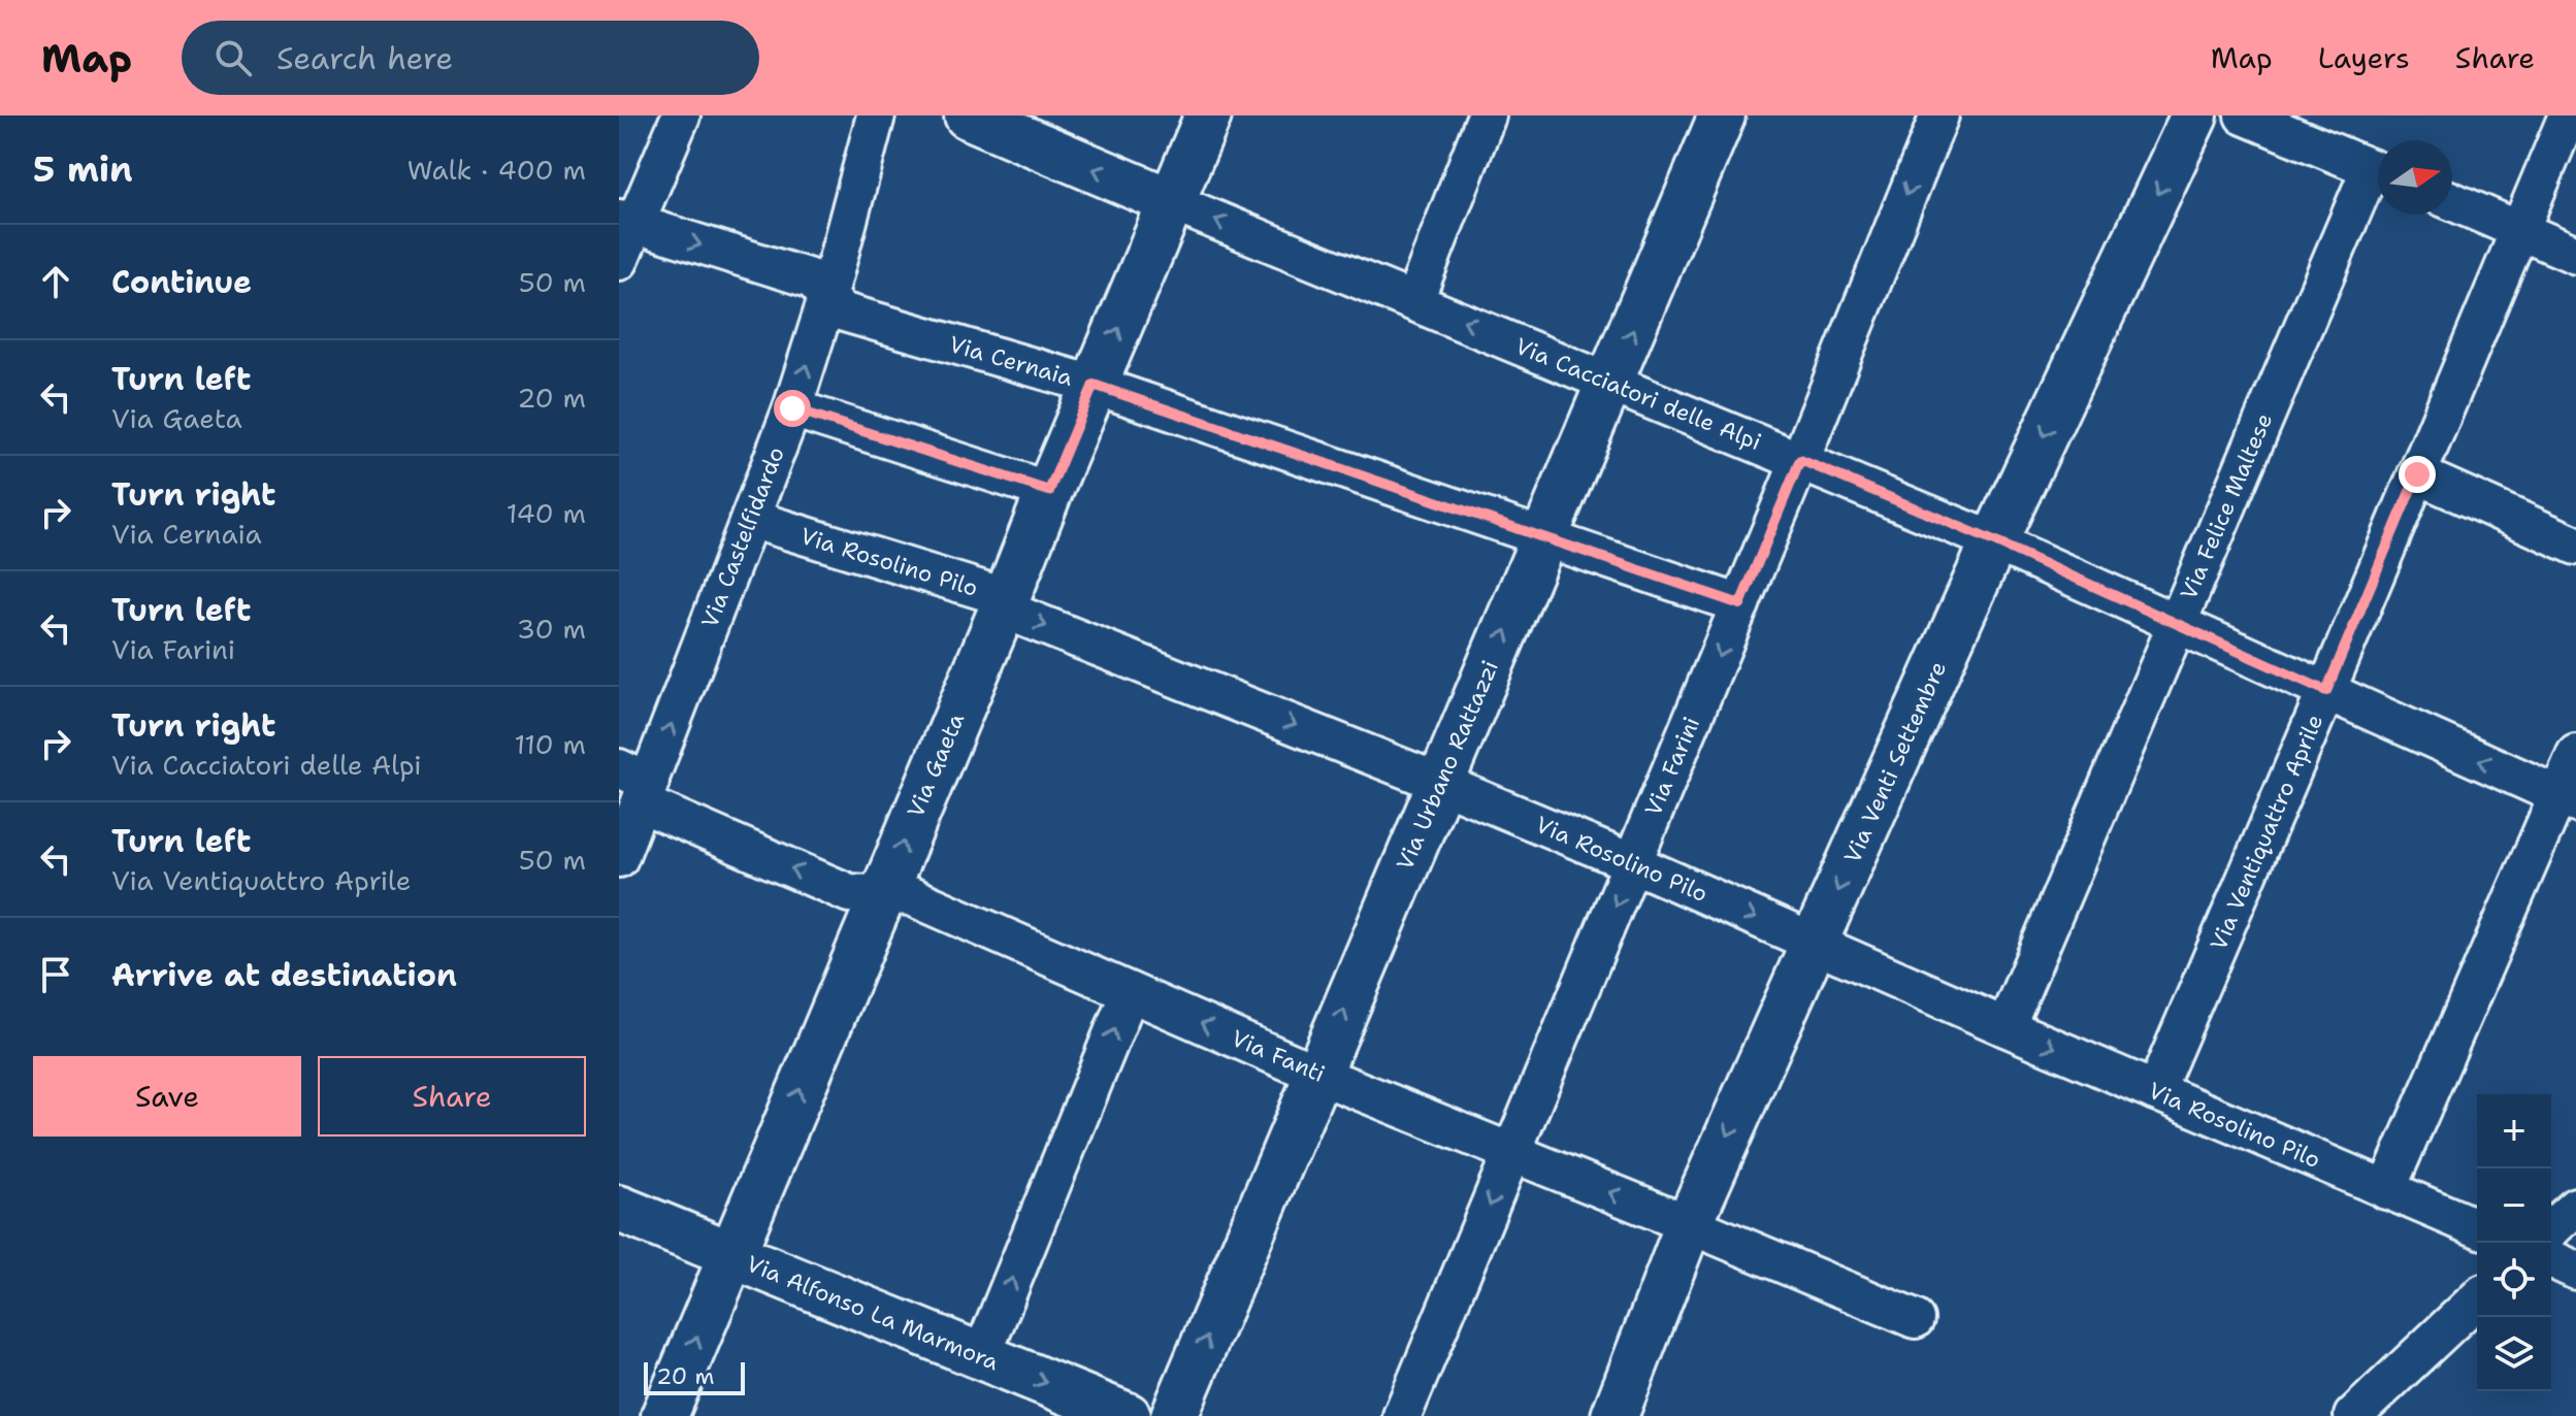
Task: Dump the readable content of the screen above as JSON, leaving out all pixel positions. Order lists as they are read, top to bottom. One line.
{"streets":{"street":["Via Cernaia","Via Cacciatori delle Alpi","Via Felice Maltese","Via Castelfidardo","Via Rosolino Pilo","Via Venti Settembre","Via Gaeta","Via Urbano Rattazzi","Via Farini","Via Ventiquattro Aprile","Via Fanti","Via Alfonso La Marmora"]},"crossings":[["Via Cernaia","Via Castelfidardo"],["Via Cernaia","Via Gaeta"],["Via Cernaia","Via Urbano Rattazzi"],["Via Cernaia","Via Farini"],["Via Cacciatori delle Alpi","Via Felice Maltese"],["Via Cacciatori delle Alpi","Via Venti Settembre"],["Via Cacciatori delle Alpi","Via Gaeta"],["Via Cacciatori delle Alpi","Via Urbano Rattazzi"],["Via Cacciatori delle Alpi","Via Farini"],["Via Cacciatori delle Alpi","Via Ventiquattro Aprile"],["Via Felice Maltese","Via Rosolino Pilo"],["Via Castelfidardo","Via Rosolino Pilo"],["Via Castelfidardo","Via Fanti"],["Via Rosolino Pilo","Via Venti Settembre"],["Via Rosolino Pilo","Via Gaeta"],["Via Rosolino Pilo","Via Urbano Rattazzi"],["Via Rosolino Pilo","Via Farini"],["Via Rosolino Pilo","Via Ventiquattro Aprile"],["Via Venti Settembre","Via Fanti"],["Via Gaeta","Via Fanti"],["Via Gaeta","Via Alfonso La Marmora"],["Via Urbano Rattazzi","Via Fanti"],["Via Farini","Via Fanti"]],"one_way":["Via Castelfidardo","Via Rosolino Pilo","Via Venti Settembre","Via Farini","Via Fanti"],"scale_bar":"20 m","north":"right","page":{"header":"Map","search":"Search here","nav":["Map","Layers","Share"],"heading":["5 min","Walk · 400 m"],"list":[["Continue","50 m"],["Turn left","Via Gaeta","20 m"],["Turn right","Via Cernaia","140 m"],["Turn left","Via Farini","30 m"],["Turn right","Via Cacciatori delle Alpi","110 m"],["Turn left","Via Ventiquattro Aprile","50 m"],"Arrive at destination"],"buttons":["Save","Share"],"map_buttons":["+","−"],"scale":"20 m"}}
